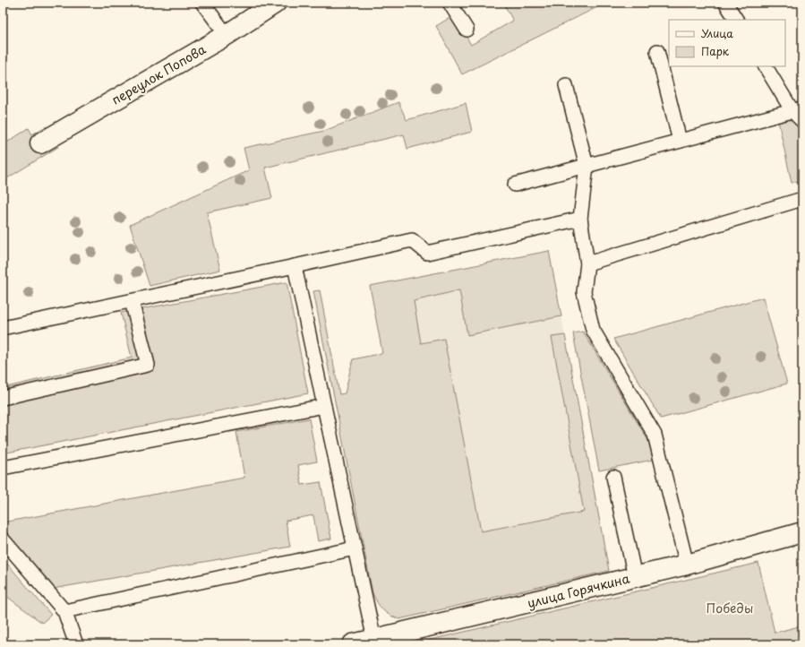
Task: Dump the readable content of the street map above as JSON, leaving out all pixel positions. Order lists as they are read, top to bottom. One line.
{"streets":{"street":["переулок Попова","улица Горячкина"]},"parks":["Победы"],"legend":["Улица","Парк"]}
